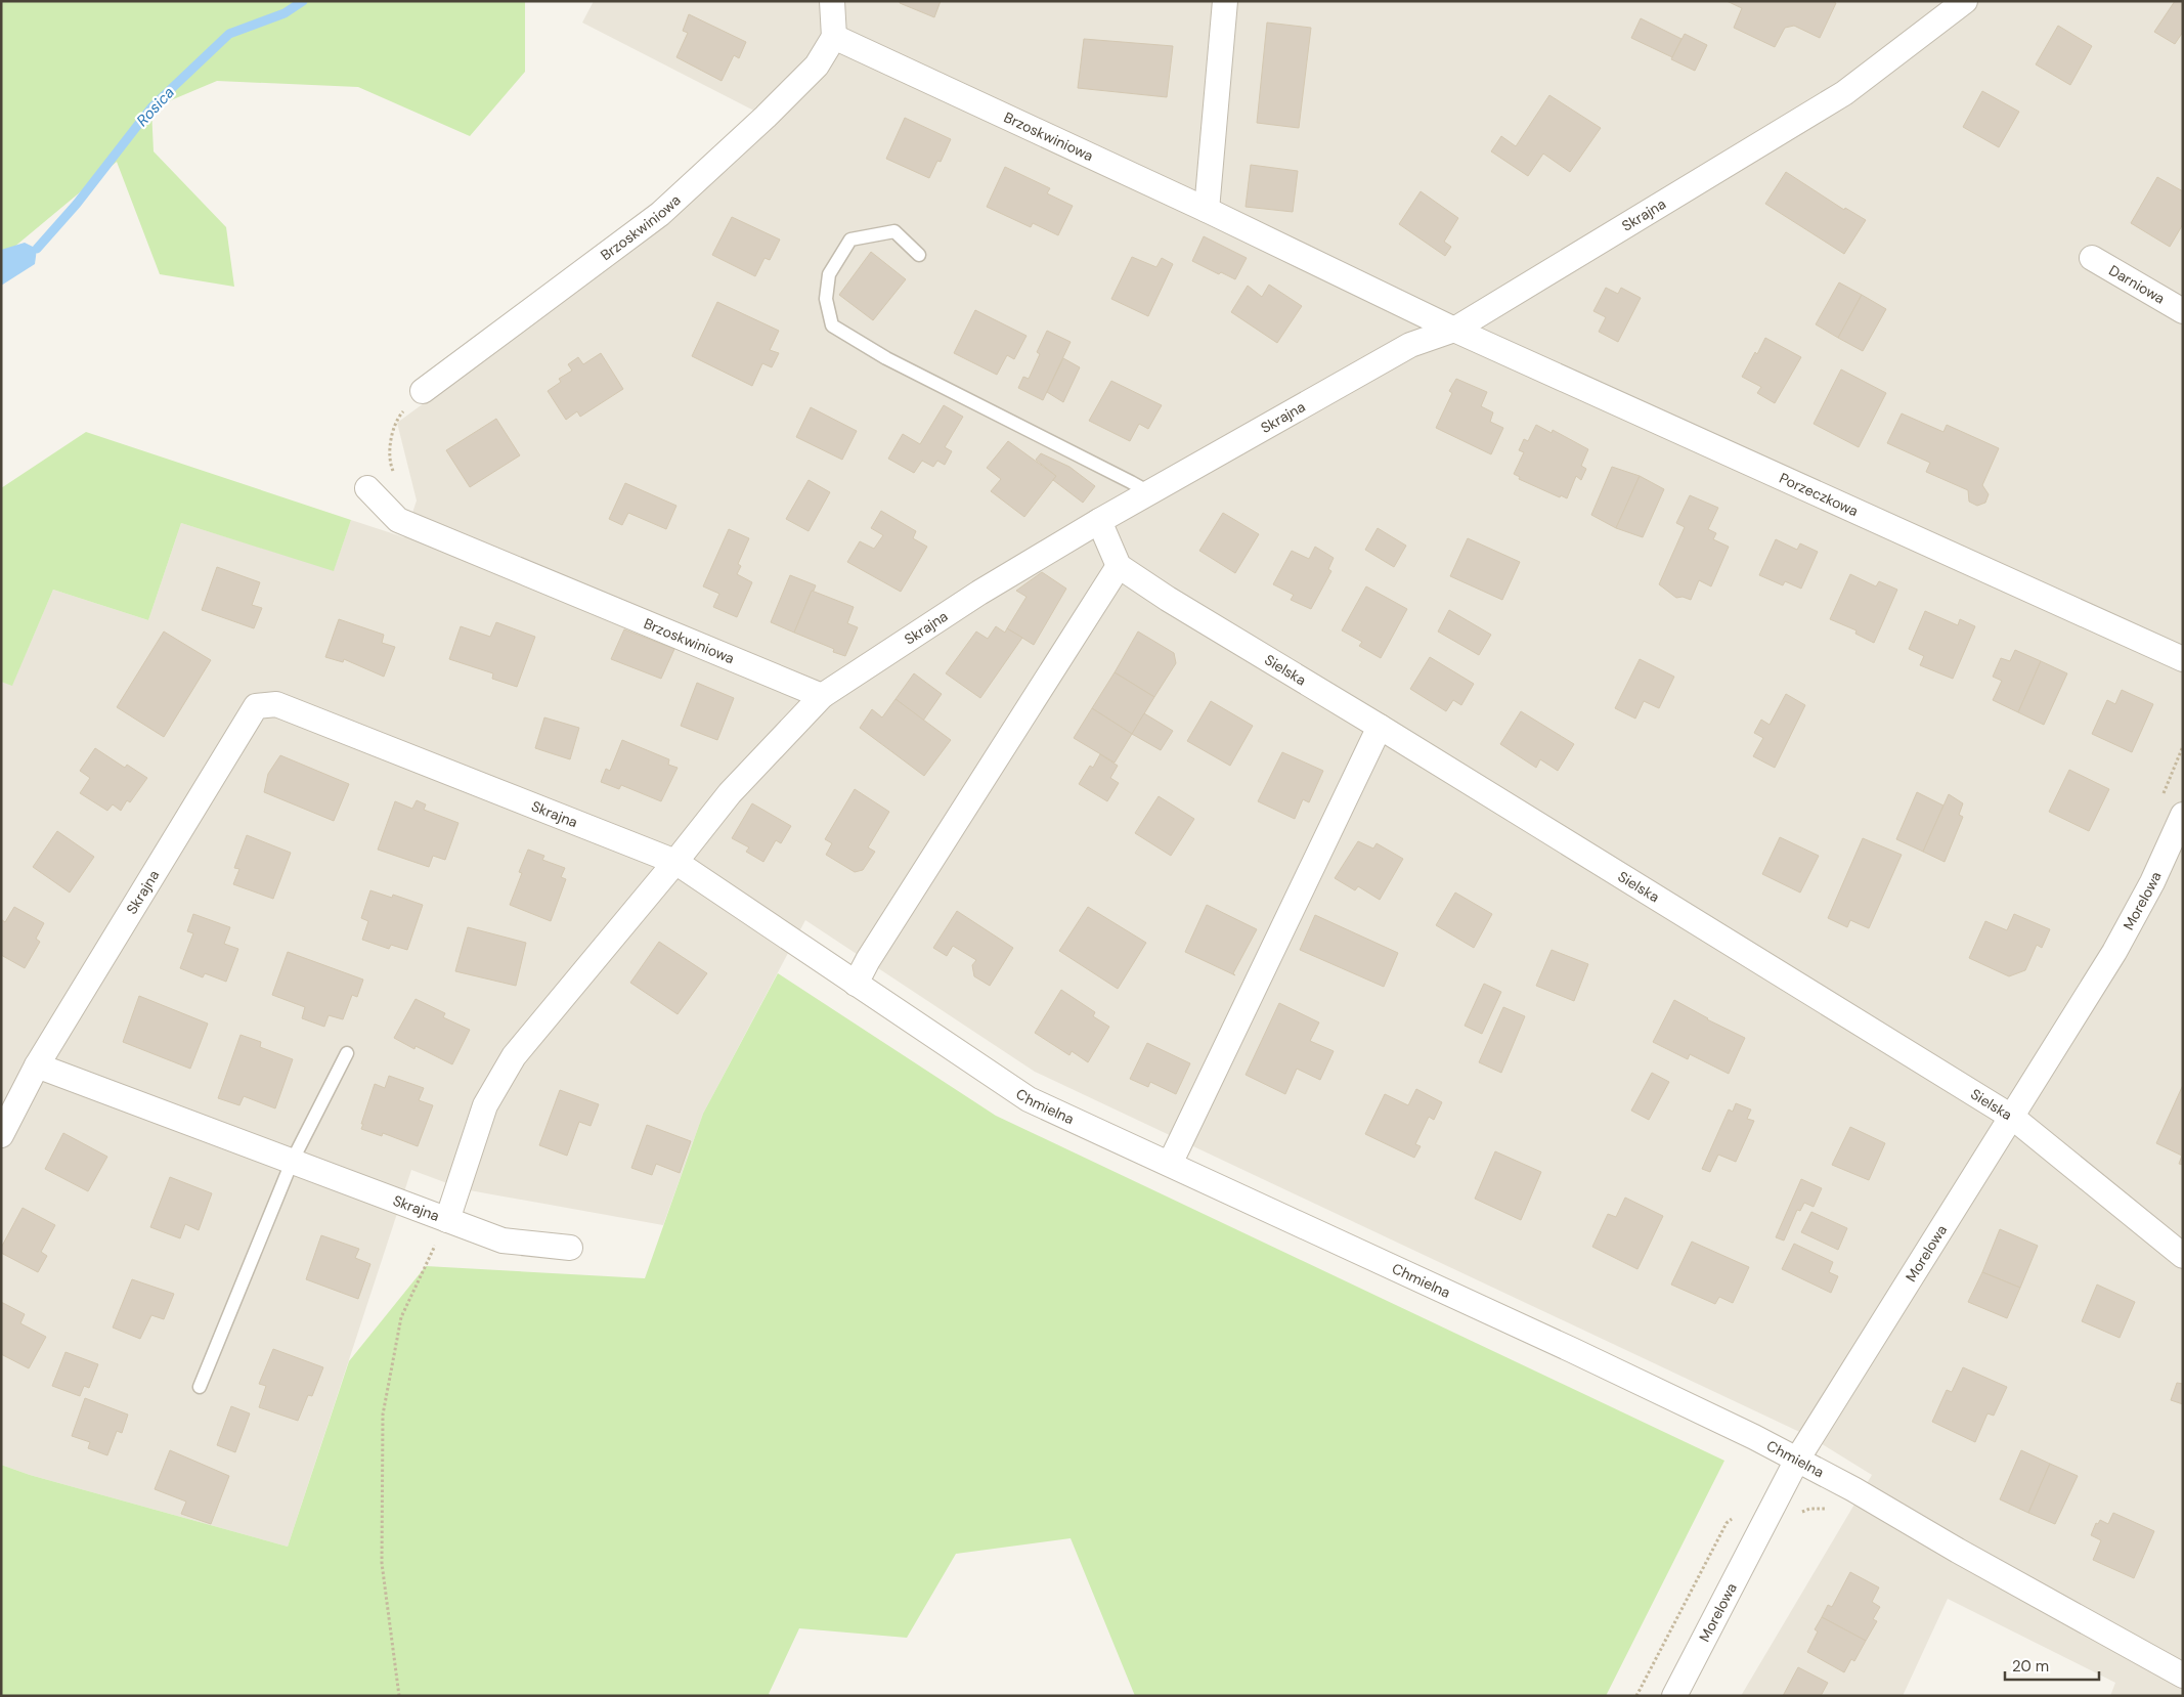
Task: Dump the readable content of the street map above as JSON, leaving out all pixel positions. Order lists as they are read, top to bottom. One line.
{"streets":{"street":["Brzoskwiniowa","Skrajna","Darniowa","Porzeczkowa","Sielska","Morelowa","Chmielna"]},"crossings":[["Brzoskwiniowa","Skrajna"],["Brzoskwiniowa","Porzeczkowa"],["Skrajna","Porzeczkowa"],["Skrajna","Chmielna"],["Sielska","Morelowa"],["Morelowa","Chmielna"]],"water":["Rosica"],"scale_bar":"20 m"}
